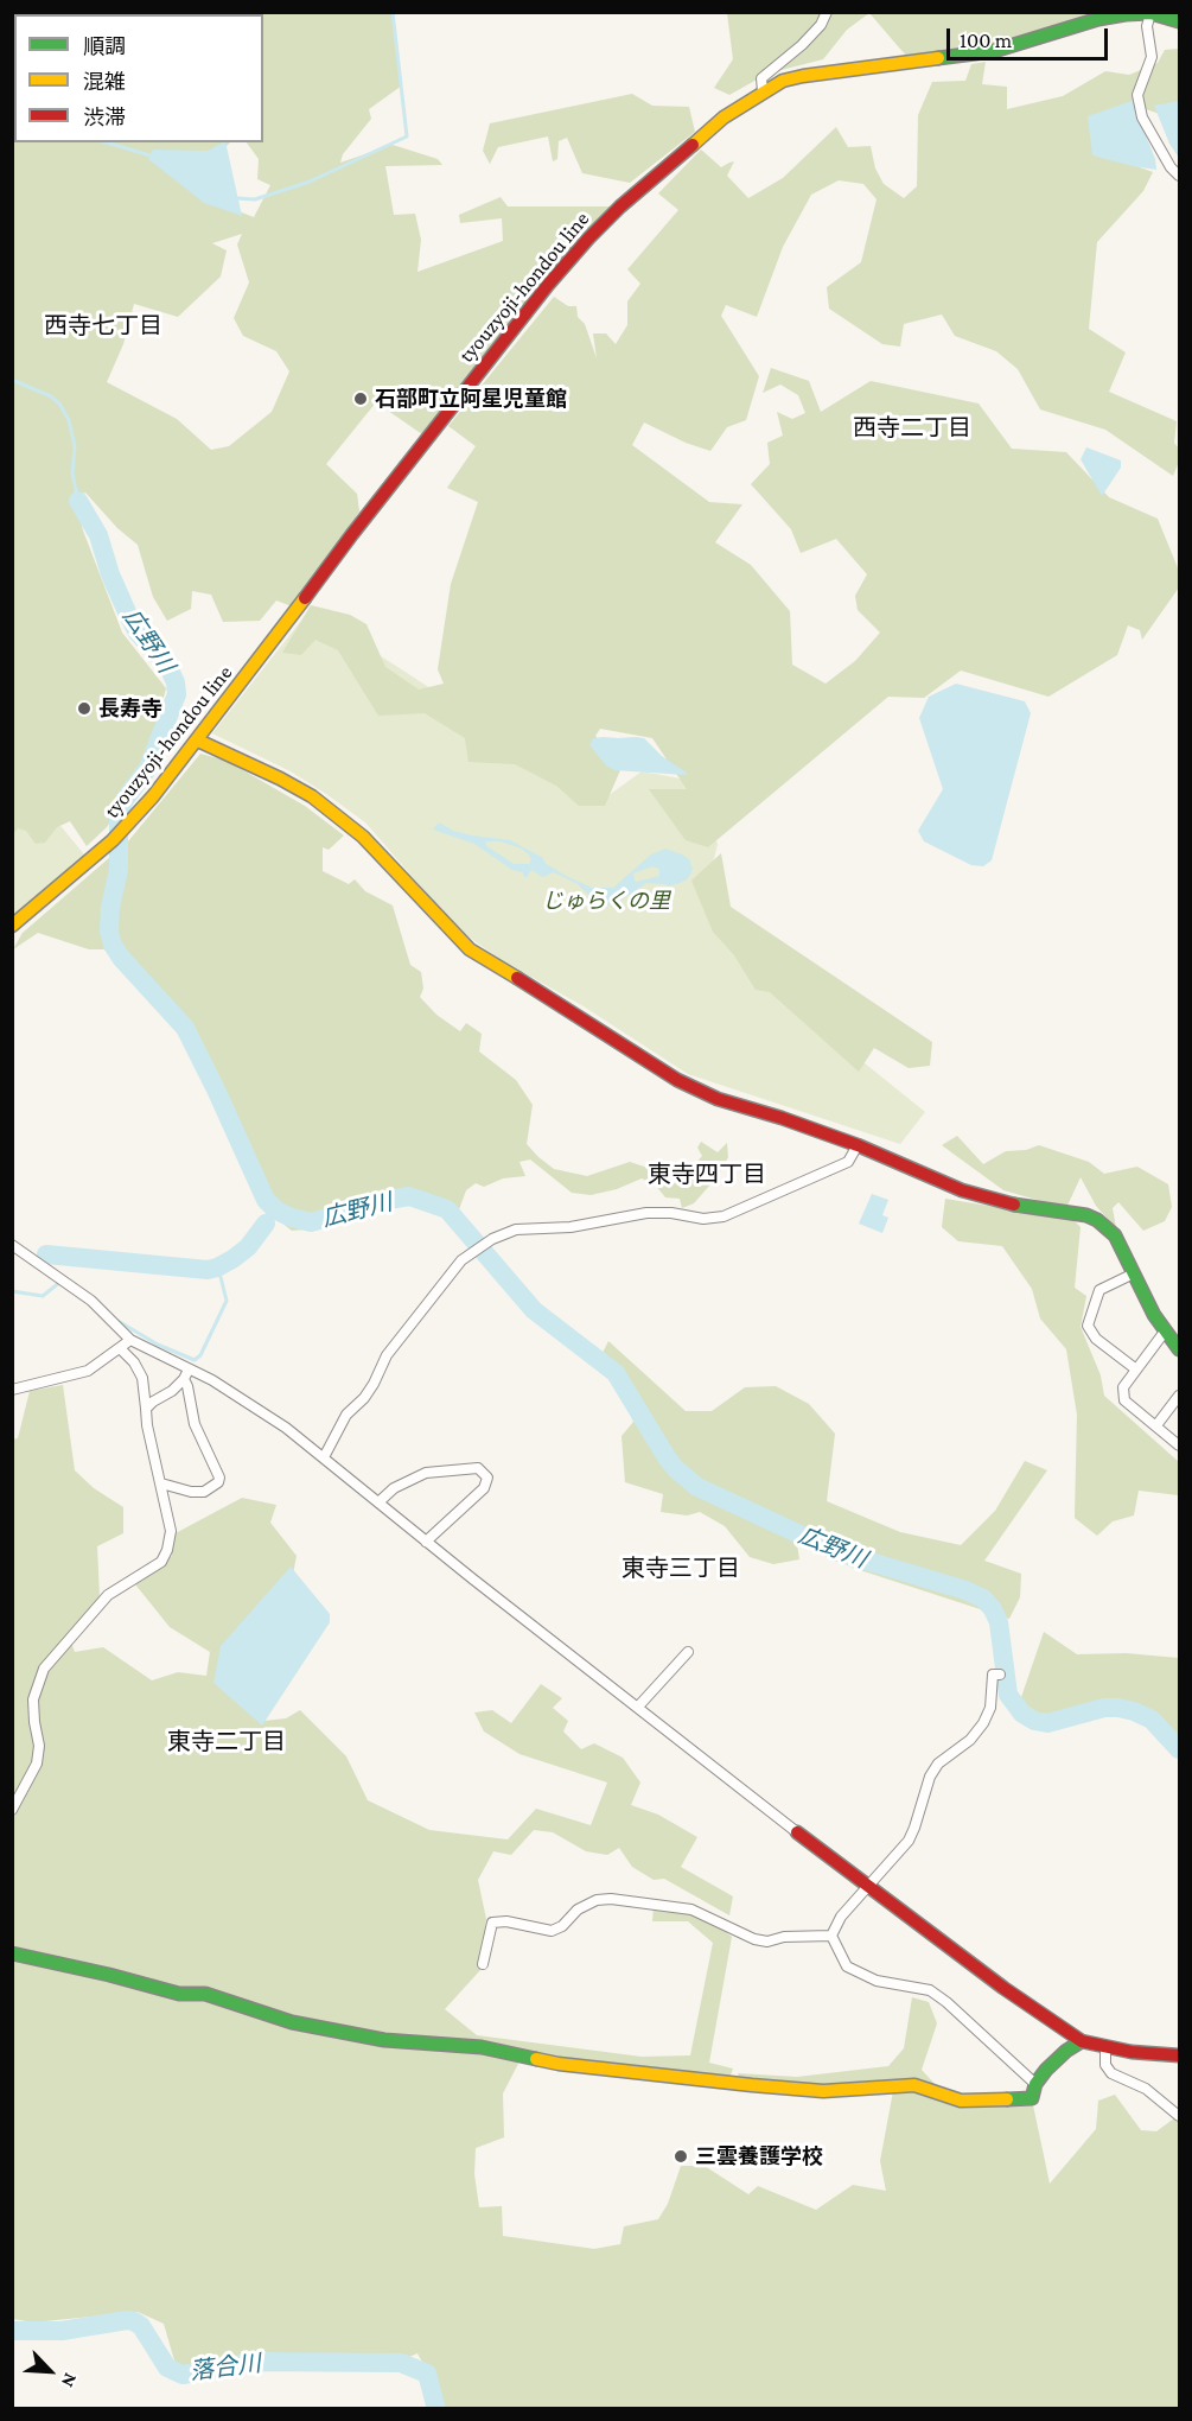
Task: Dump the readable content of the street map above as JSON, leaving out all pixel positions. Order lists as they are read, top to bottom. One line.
{"streets":{"street":["tyouzyoji-hondou line"]},"districts":["西寺七丁目","西寺二丁目","東寺四丁目","東寺三丁目","東寺二丁目"],"water":["広野川","落合川"],"parks":["じゅらくの里"],"places":["石部町立阿星児童館","長寿寺","三雲養護学校"],"legend":["順調","混雑","渋滞"],"scale_bar":"100 m","north":"bottom right"}
